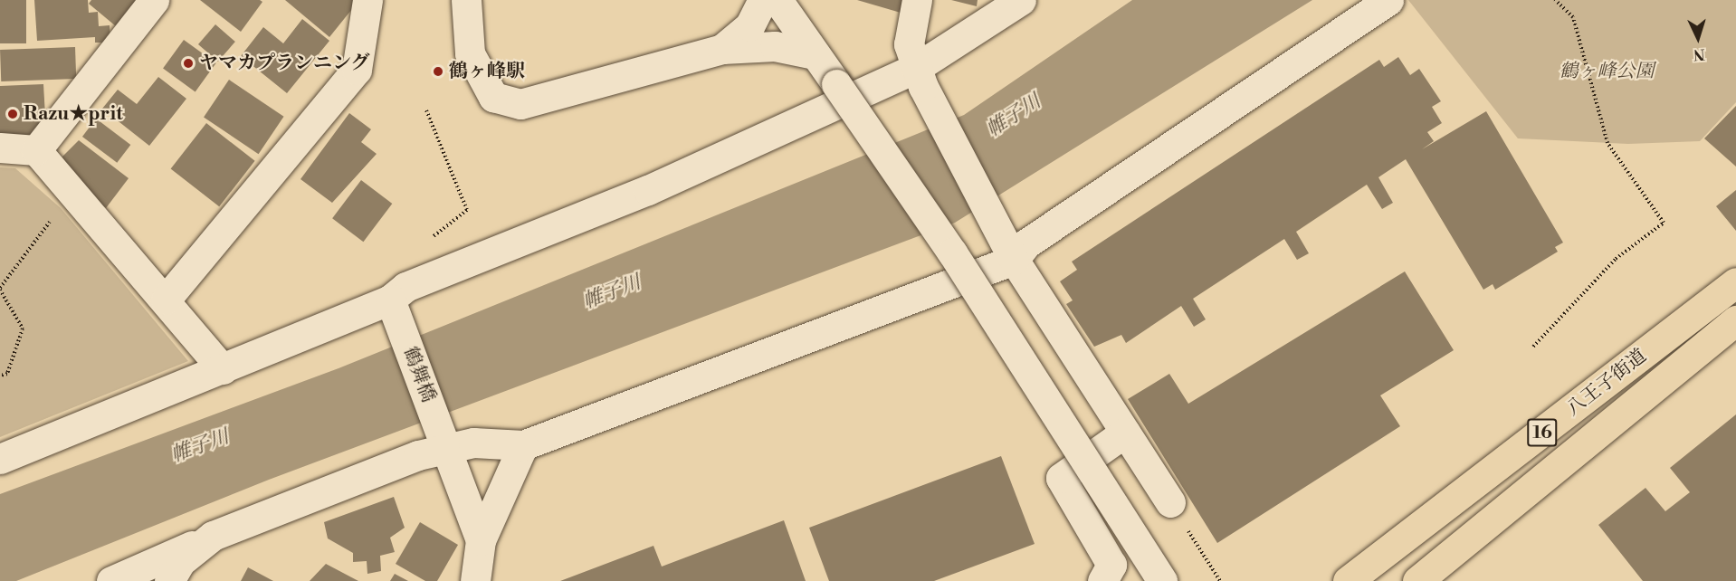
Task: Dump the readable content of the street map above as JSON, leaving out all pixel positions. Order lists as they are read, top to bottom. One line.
{"streets":{"highway":["八王子街道","16"],"street":["鶴舞橋"]},"water":["帷子川"],"parks":["鶴ヶ峰公園"],"places":["ヤマカプランニング","鶴ヶ峰駅","Razu★prit"],"north":"bottom"}
